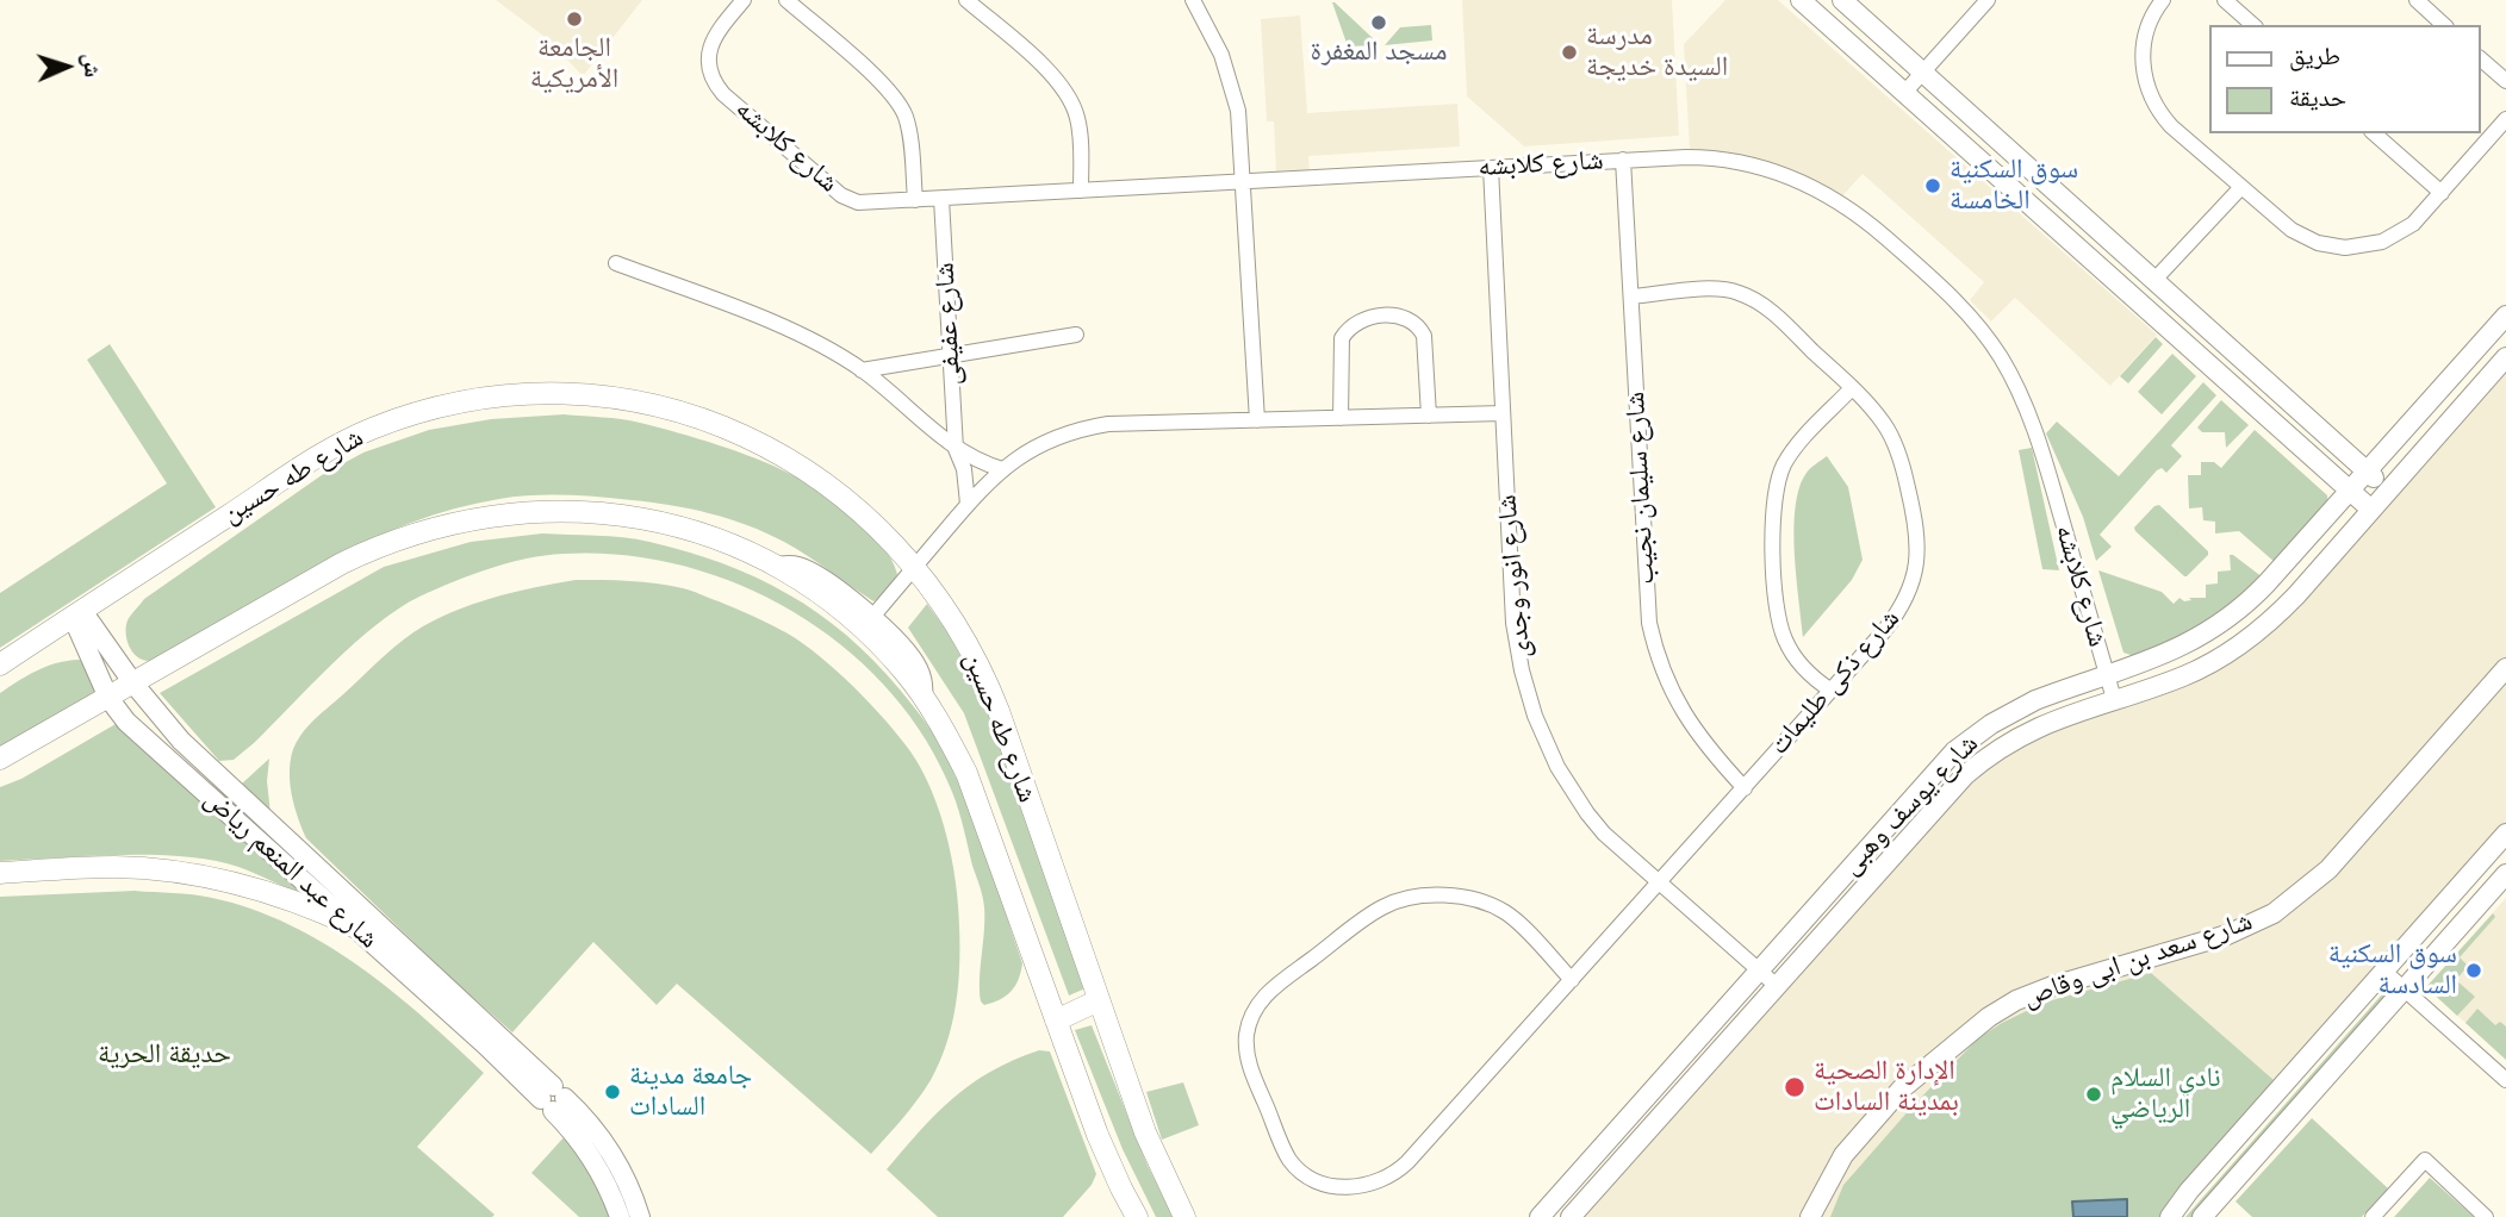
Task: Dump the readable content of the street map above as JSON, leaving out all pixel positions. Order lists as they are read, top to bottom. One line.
{"streets":{"main road":["شارع طه حسين"],"street":["شارع كلابشه","شارع عفيفى","شارع سليمان نجيب","شارع انور وجدى","شارع ذكى طليمات","شارع يوسف وهبى","شارع عبد المنعم رياض","شارع سعد بن ابى وقاص"]},"crossings":[["شارع كلابشه","شارع عفيفى"],["شارع كلابشه","شارع سليمان نجيب"],["شارع كلابشه","شارع انور وجدى"],["شارع كلابشه","شارع يوسف وهبى"],["شارع طه حسين","شارع عبد المنعم رياض"],["شارع سليمان نجيب","شارع ذكى طليمات"],["شارع انور وجدى","شارع ذكى طليمات"],["شارع انور وجدى","شارع يوسف وهبى"]],"parks":["حديقة الحرية"],"places":["الجامعة الأمريكية","مسجد المغفرة","مدرسة السيدة خديجة","سوق السكنية الخامسة","سوق السكنية السادسة","الإدارة الصحية بمدينة السادات","جامعة مدينة السادات","نادي السلام الرياضي"],"legend":["طريق","حديقة"],"north":"right"}
